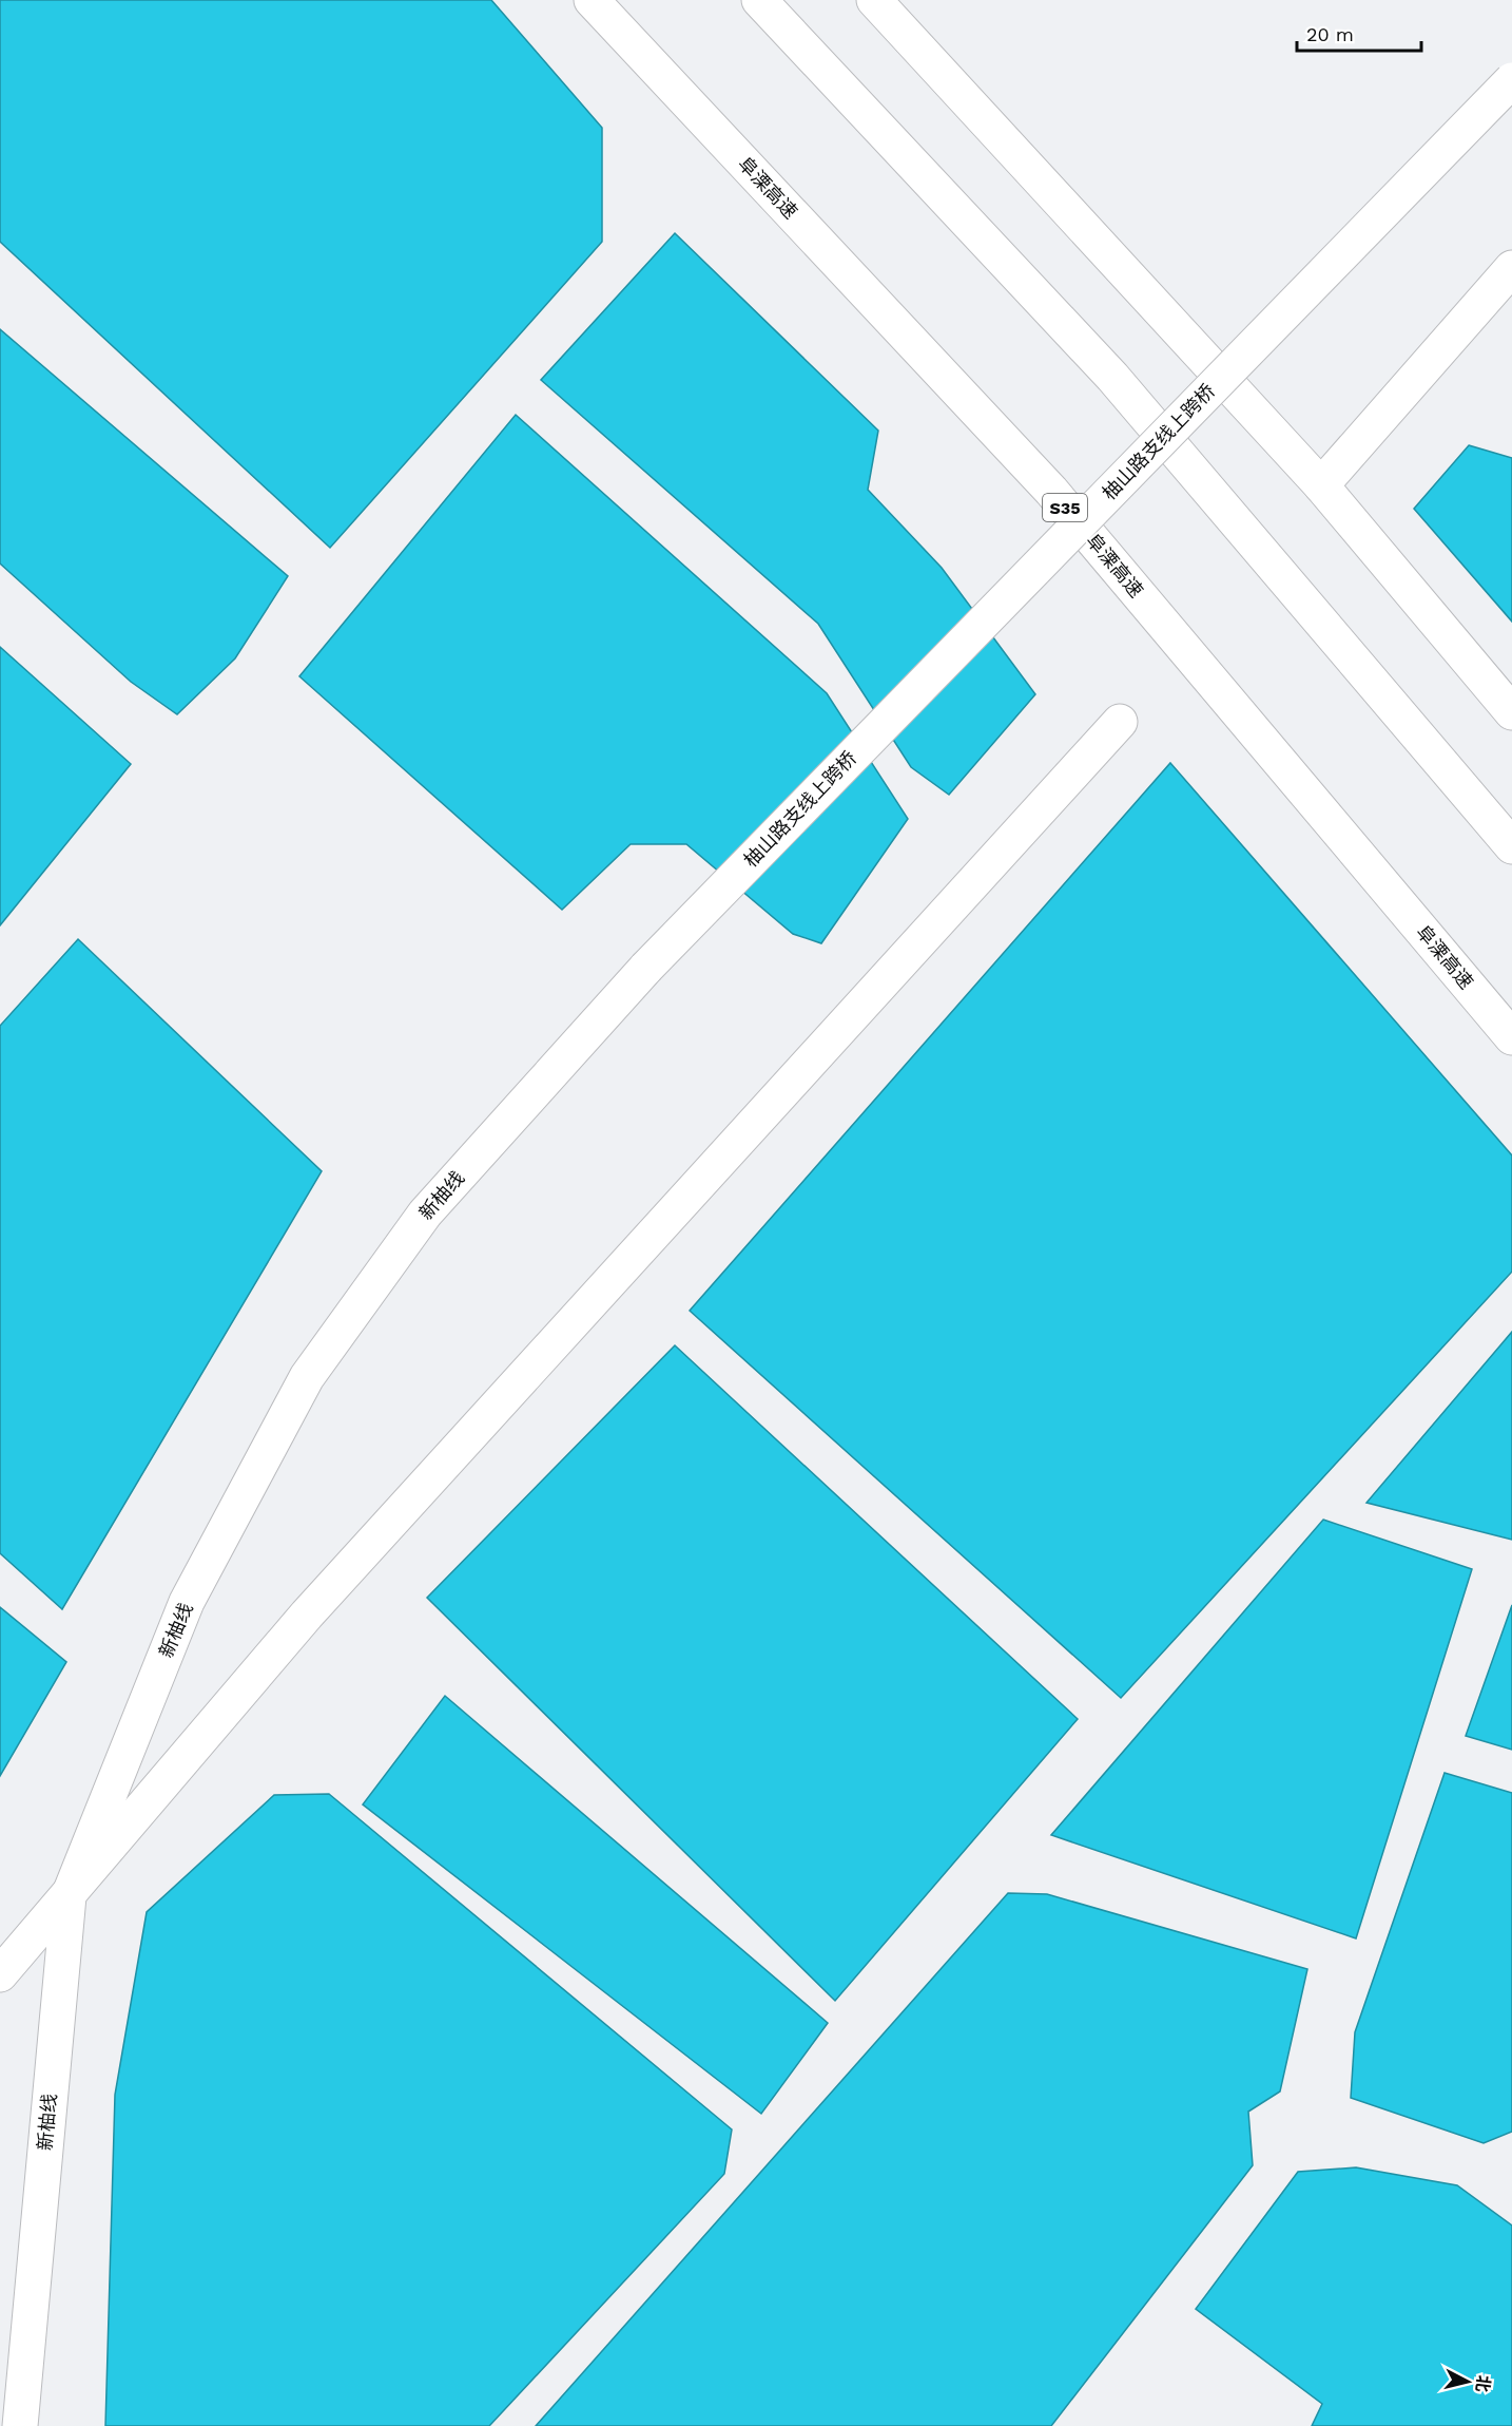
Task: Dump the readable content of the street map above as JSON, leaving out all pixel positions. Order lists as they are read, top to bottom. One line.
{"streets":{"main road":["阜溧高速","柚山路支线上跨桥","S35","新柚线"]},"crossings":[["柚山路支线上跨桥","新柚线"]],"scale_bar":"20 m","north":"right"}
